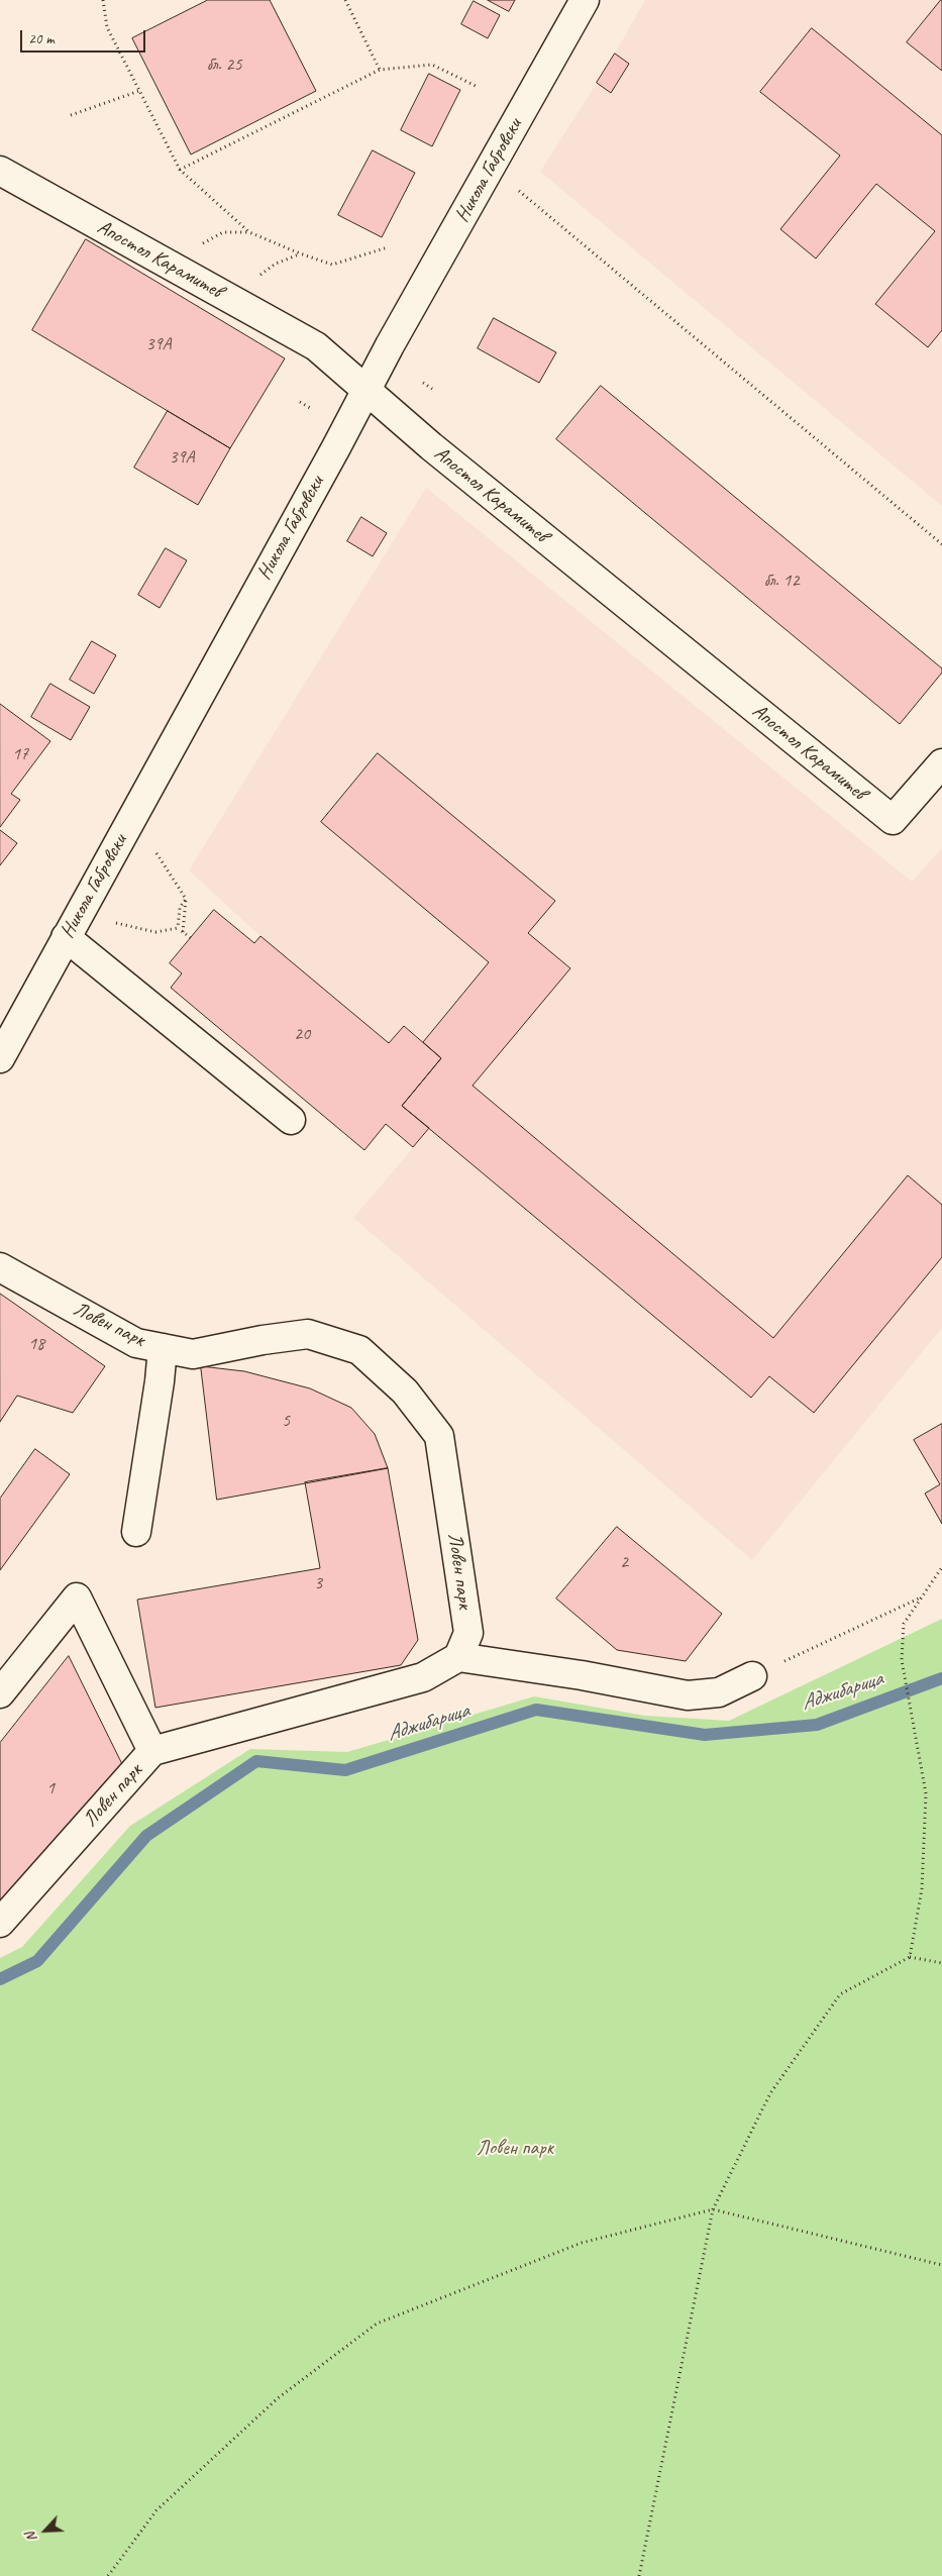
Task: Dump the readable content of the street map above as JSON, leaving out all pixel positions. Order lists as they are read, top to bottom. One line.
{"streets":{"street":["Никола Габровски","Апостол Карамитев","Ловен парк"]},"crossings":[["Никола Габровски","Апостол Карамитев"]],"water":["Аджибарица"],"parks":["Ловен парк"],"house_numbers":["бл. 25","39А","39А","бл. 12","17","20","18","5","2","3","1"],"scale_bar":"20 m","north":"bottom left"}
